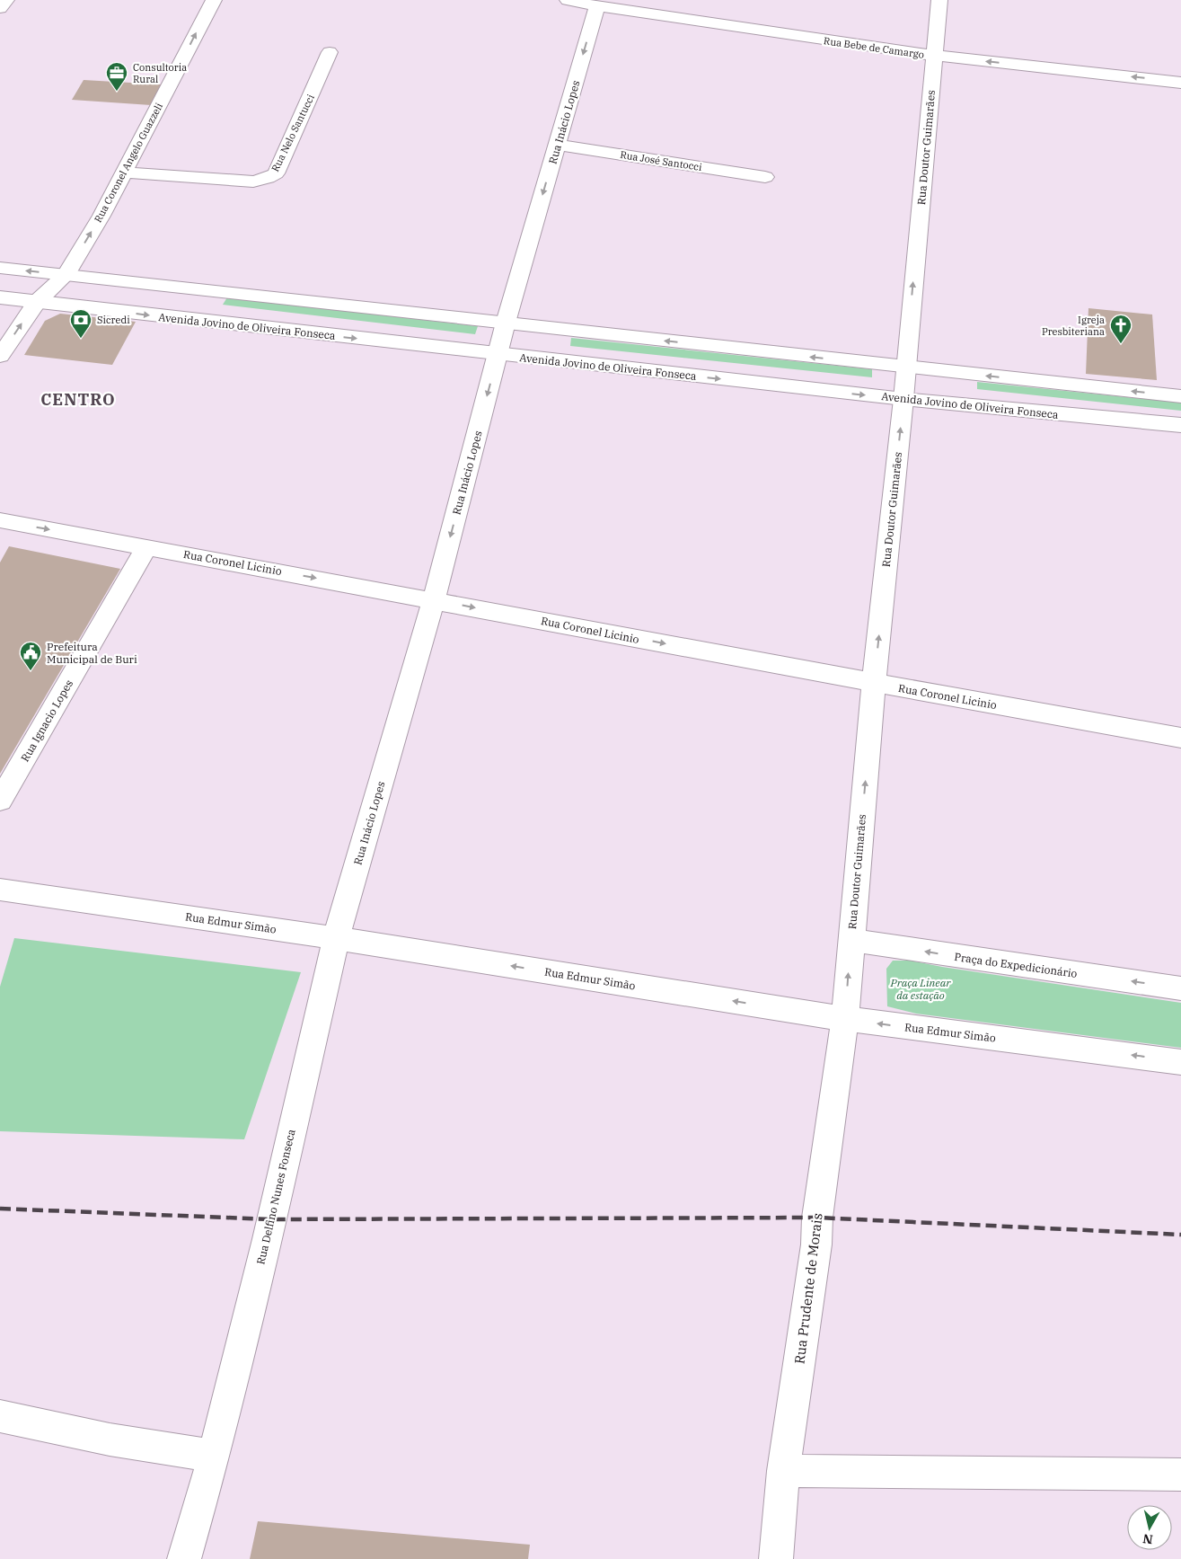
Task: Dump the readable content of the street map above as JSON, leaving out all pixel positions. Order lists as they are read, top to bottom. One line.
{"streets":{"street":["Rua Bebe de Camargo","Rua Inácio Lopes","Rua Nelo Santucci","Rua Doutor Guimarães","Rua José Santocci","Rua Coronel Angelo Guazzeli","Avenida Jovino de Oliveira Fonseca","Rua Coronel Licinio","Rua Ignacio Lopes","Rua Edmur Simão","Praça do Expedicionário","Rua Delfino Nunes Fonseca","Rua Prudente de Morais"]},"crossings":[["Rua Bebe de Camargo","Rua Inácio Lopes"],["Rua Bebe de Camargo","Rua Doutor Guimarães"],["Rua Inácio Lopes","Rua José Santocci"],["Rua Inácio Lopes","Avenida Jovino de Oliveira Fonseca"],["Rua Inácio Lopes","Rua Coronel Licinio"],["Rua Inácio Lopes","Rua Edmur Simão"],["Rua Inácio Lopes","Rua Delfino Nunes Fonseca"],["Rua Nelo Santucci","Rua Coronel Angelo Guazzeli"],["Rua Doutor Guimarães","Avenida Jovino de Oliveira Fonseca"],["Rua Doutor Guimarães","Rua Coronel Licinio"],["Rua Doutor Guimarães","Rua Edmur Simão"],["Rua Doutor Guimarães","Praça do Expedicionário"],["Rua Doutor Guimarães","Rua Prudente de Morais"],["Rua Coronel Angelo Guazzeli","Avenida Jovino de Oliveira Fonseca"],["Rua Coronel Licinio","Rua Ignacio Lopes"],["Rua Edmur Simão","Rua Delfino Nunes Fonseca"],["Rua Edmur Simão","Rua Prudente de Morais"]],"one_way":["Rua Bebe de Camargo","Rua Inácio Lopes","Rua Doutor Guimarães","Rua Coronel Angelo Guazzeli","Rua Coronel Licinio","Rua Edmur Simão","Praça do Expedicionário"],"districts":["CENTRO"],"parks":["Praça Linear da estação"],"places":{"office":["Consultoria Rural"],"bank":["Sicredi"],"church":["Igreja Presbiteriana"],"public building":["Prefeitura Municipal de Buri"]},"north":"bottom"}
